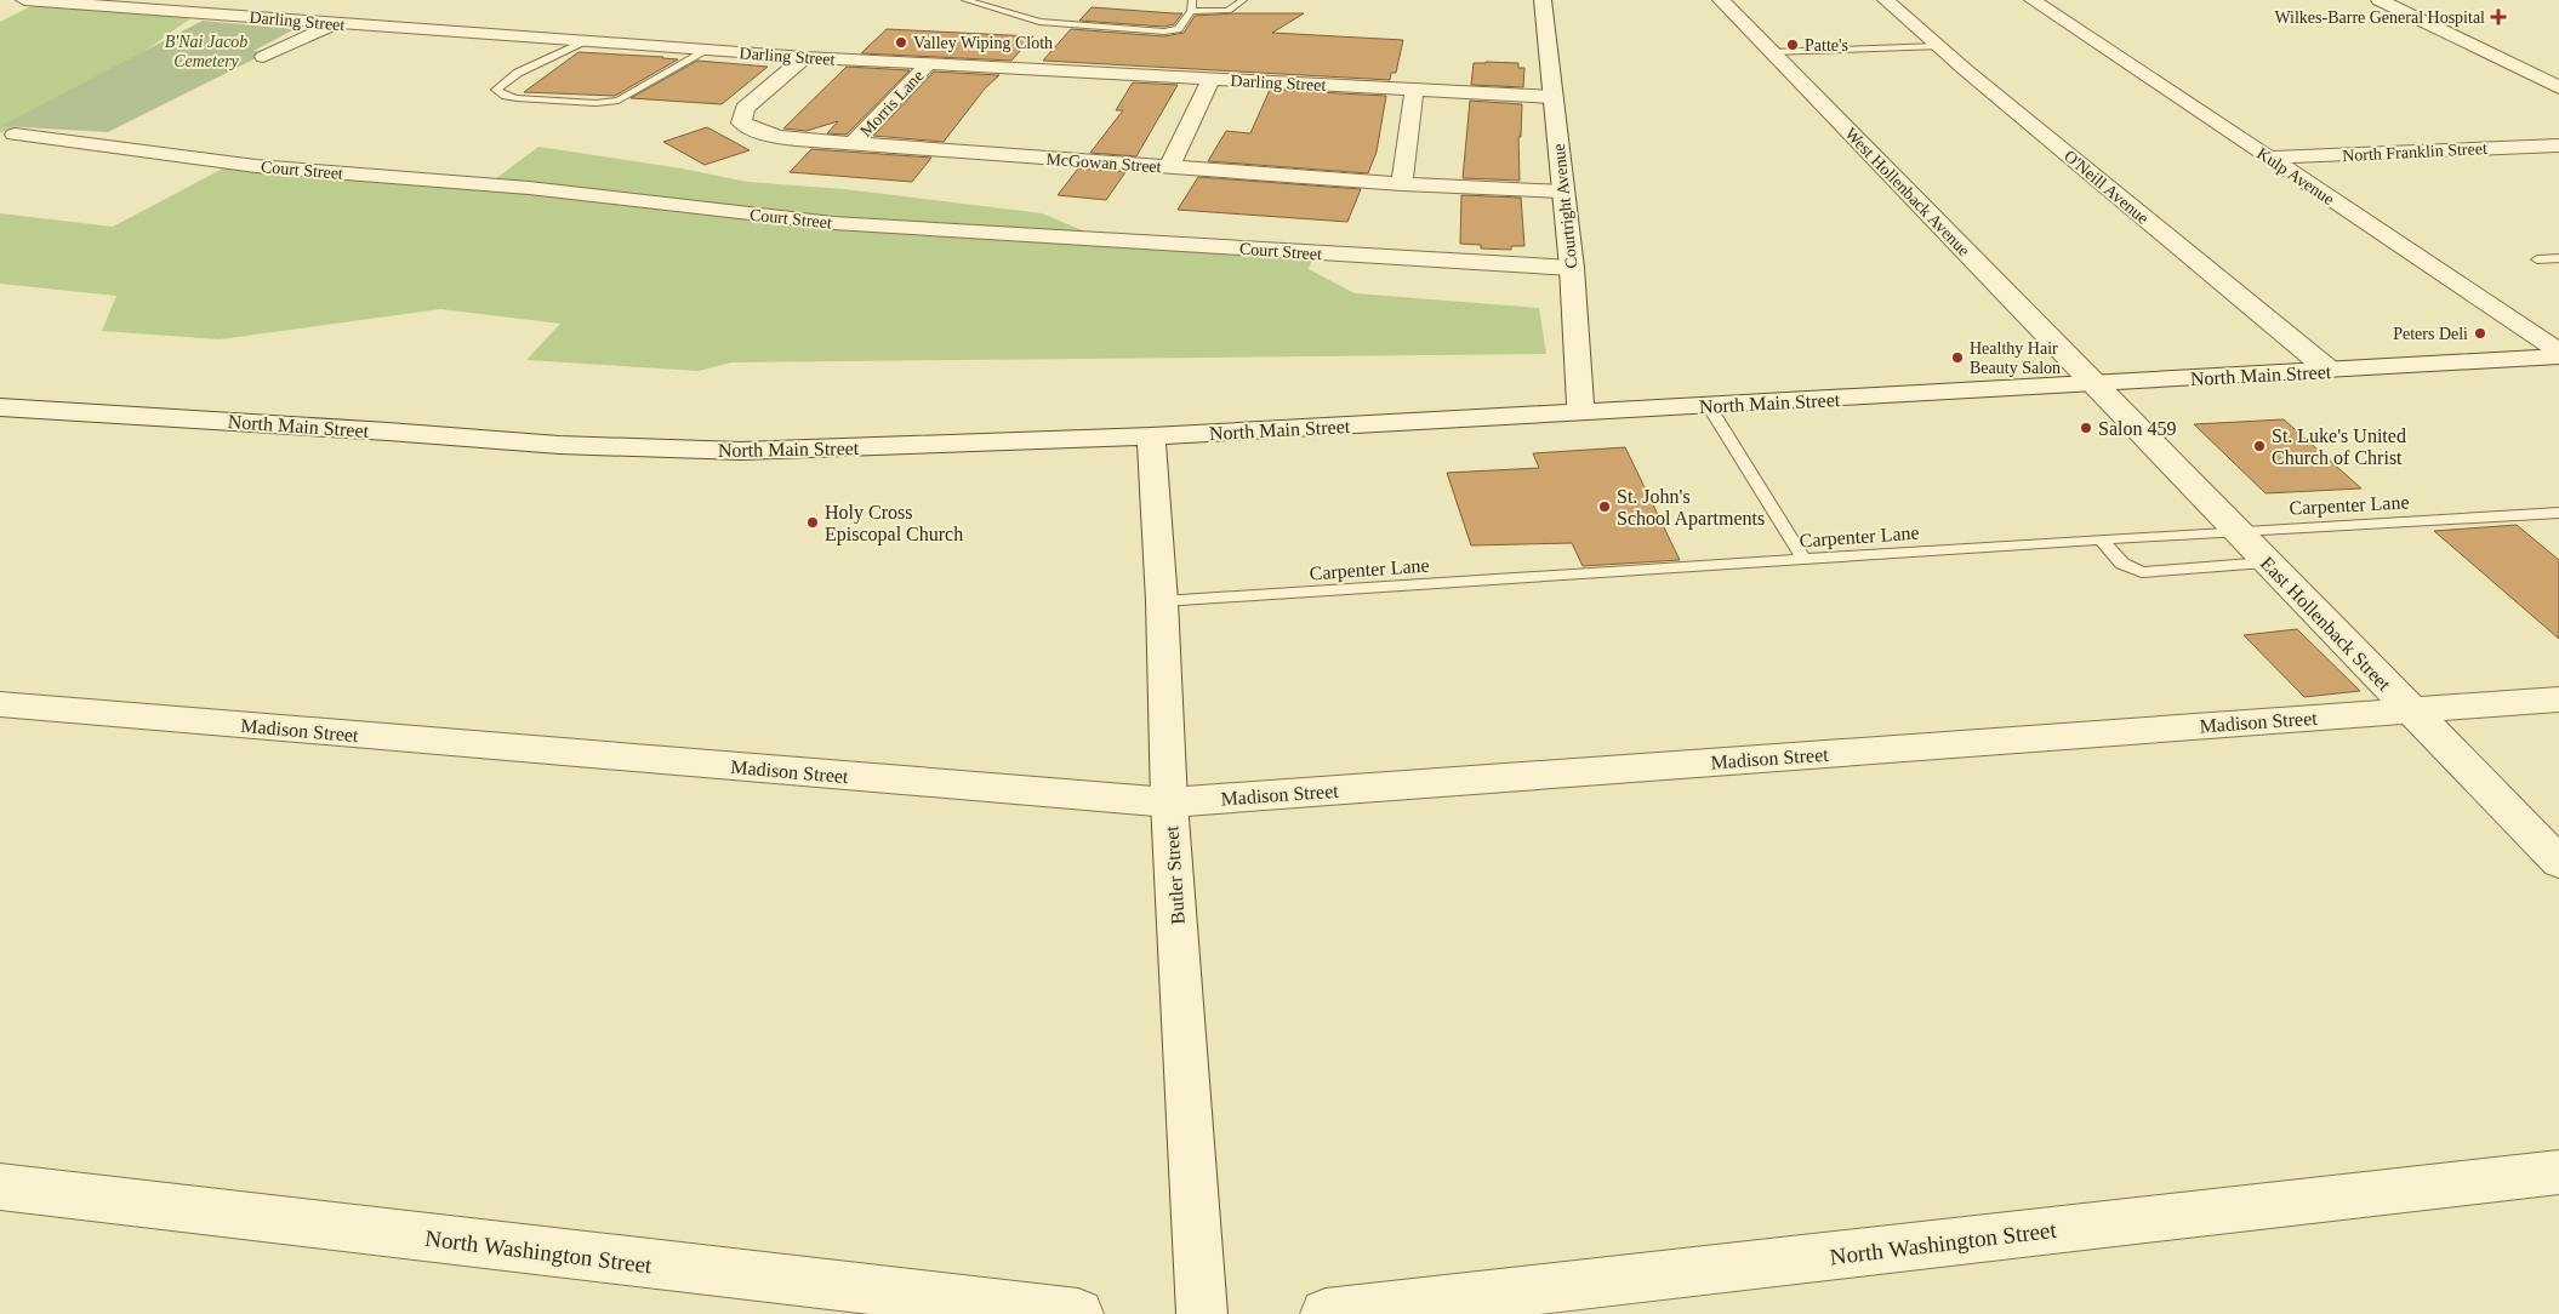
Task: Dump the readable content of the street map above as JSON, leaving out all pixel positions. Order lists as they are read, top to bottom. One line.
{"streets":{"street":["Darling Street","Morris Lane","North Franklin Street","McGowan Street","Court Street","Kulp Avenue","O'Neill Avenue","West Hollenback Avenue","Courtright Avenue","North Main Street","East Hollenback Street","Madison Street","Butler Street","North Washington Street"],"lane":["Carpenter Lane"]},"crossings":[["Darling Street","Morris Lane"],["Darling Street","McGowan Street"],["Darling Street","Courtright Avenue"],["Morris Lane","McGowan Street"],["North Franklin Street","Kulp Avenue"],["McGowan Street","Courtright Avenue"],["Court Street","Courtright Avenue"],["O'Neill Avenue","North Main Street"],["West Hollenback Avenue","North Main Street"],["West Hollenback Avenue","East Hollenback Street"],["Courtright Avenue","North Main Street"],["North Main Street","East Hollenback Street"],["North Main Street","Butler Street"],["Carpenter Lane","East Hollenback Street"],["Carpenter Lane","Butler Street"],["East Hollenback Street","Madison Street"],["Madison Street","Butler Street"]],"parks":["B'Nai Jacob Cemetery"],"places":{"health":["Wilkes-Barre General Hospital"],"other":["Valley Wiping Cloth","Patte's","Peters Deli","Healthy Hair Beauty Salon","Salon 459","St. Luke's United Church of Christ","St. John's School Apartments","Holy Cross Episcopal Church"]}}
